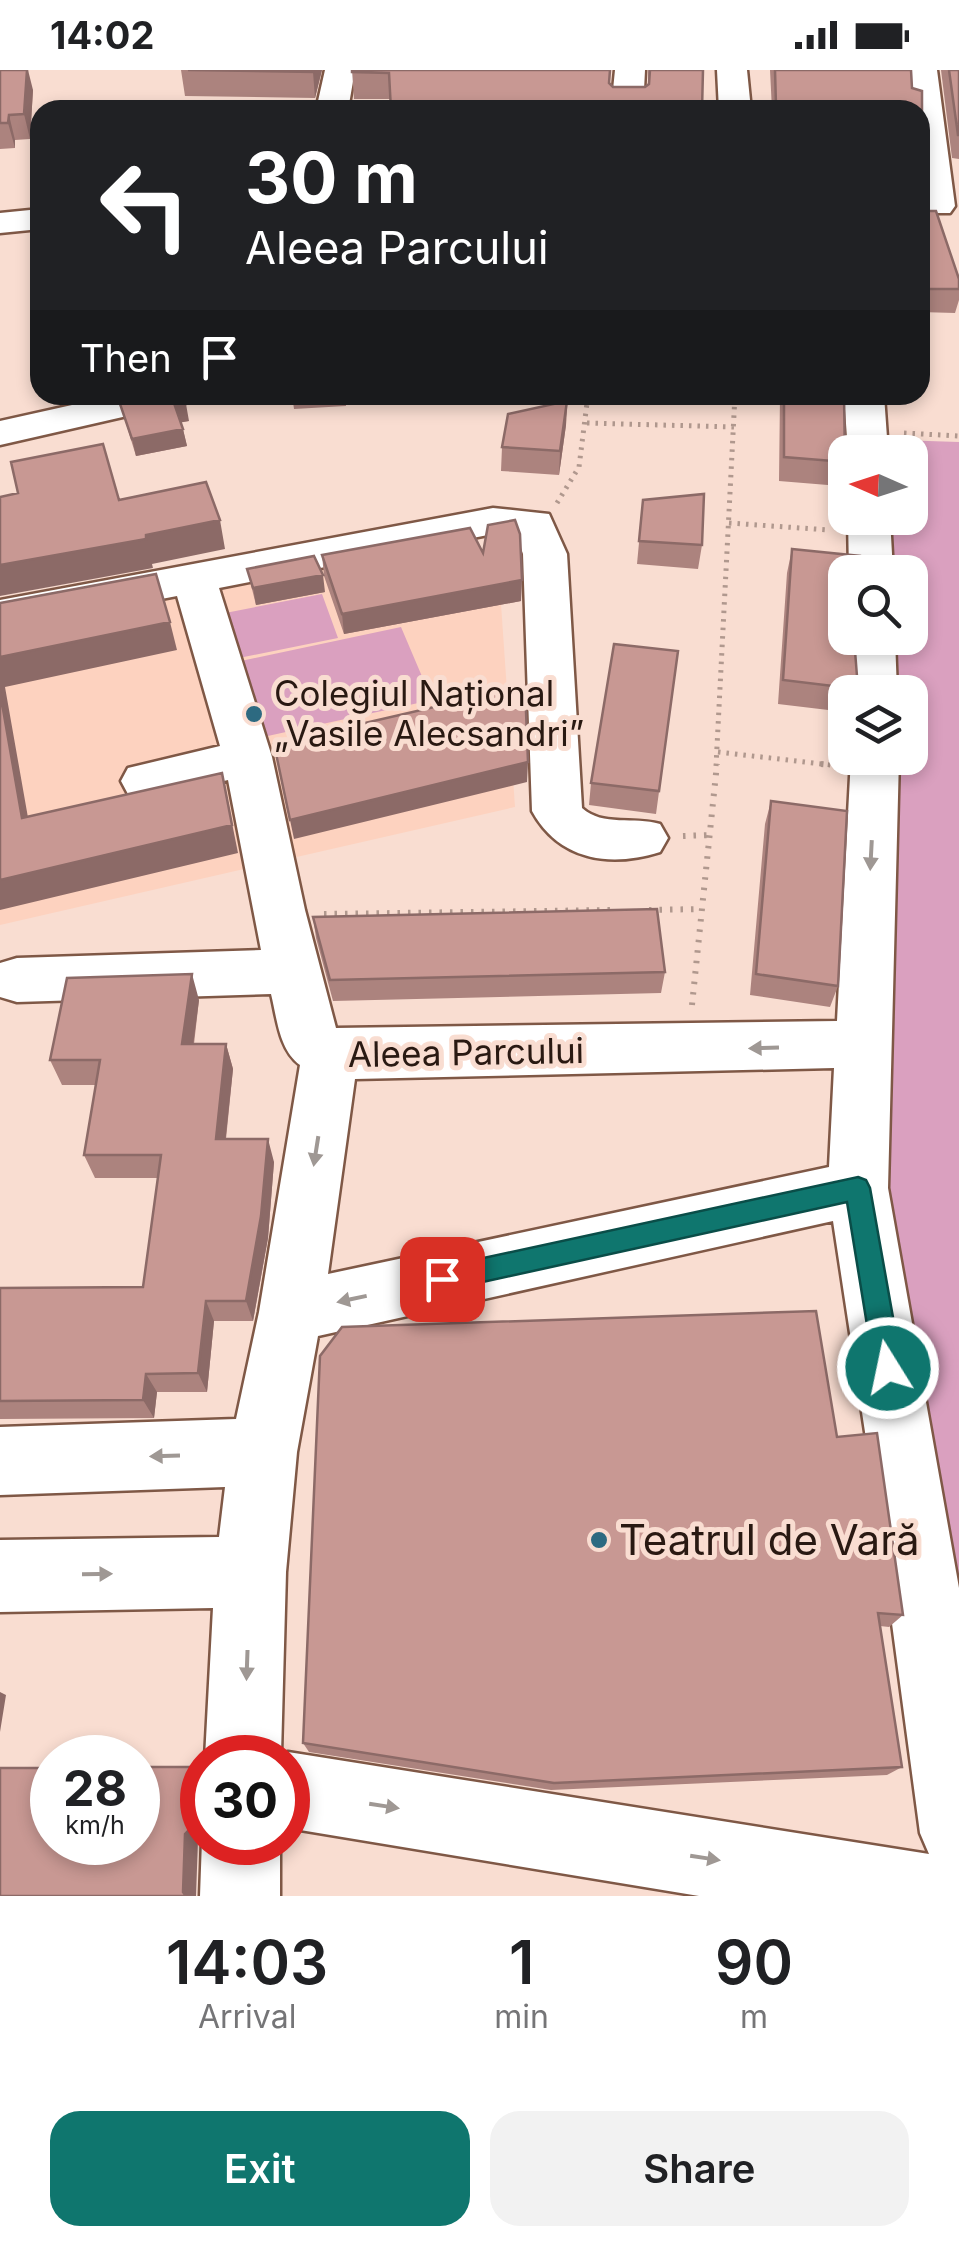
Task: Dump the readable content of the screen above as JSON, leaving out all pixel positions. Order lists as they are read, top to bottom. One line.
{"streets":{"street":["Aleea Parcului"]},"one_way":["Aleea Parcului"],"places":["Colegiul Național „Vasile Alecsandri”","Teatrul de Vară"],"north":"left","page":{"status":"14:02","turn":["30 m","Aleea Parcului"],"then":"Then","speed":"28 km/h","limit":"30","eta":["14:03","Arrival","1","min","90","m"],"buttons":["Exit","Share"]}}
